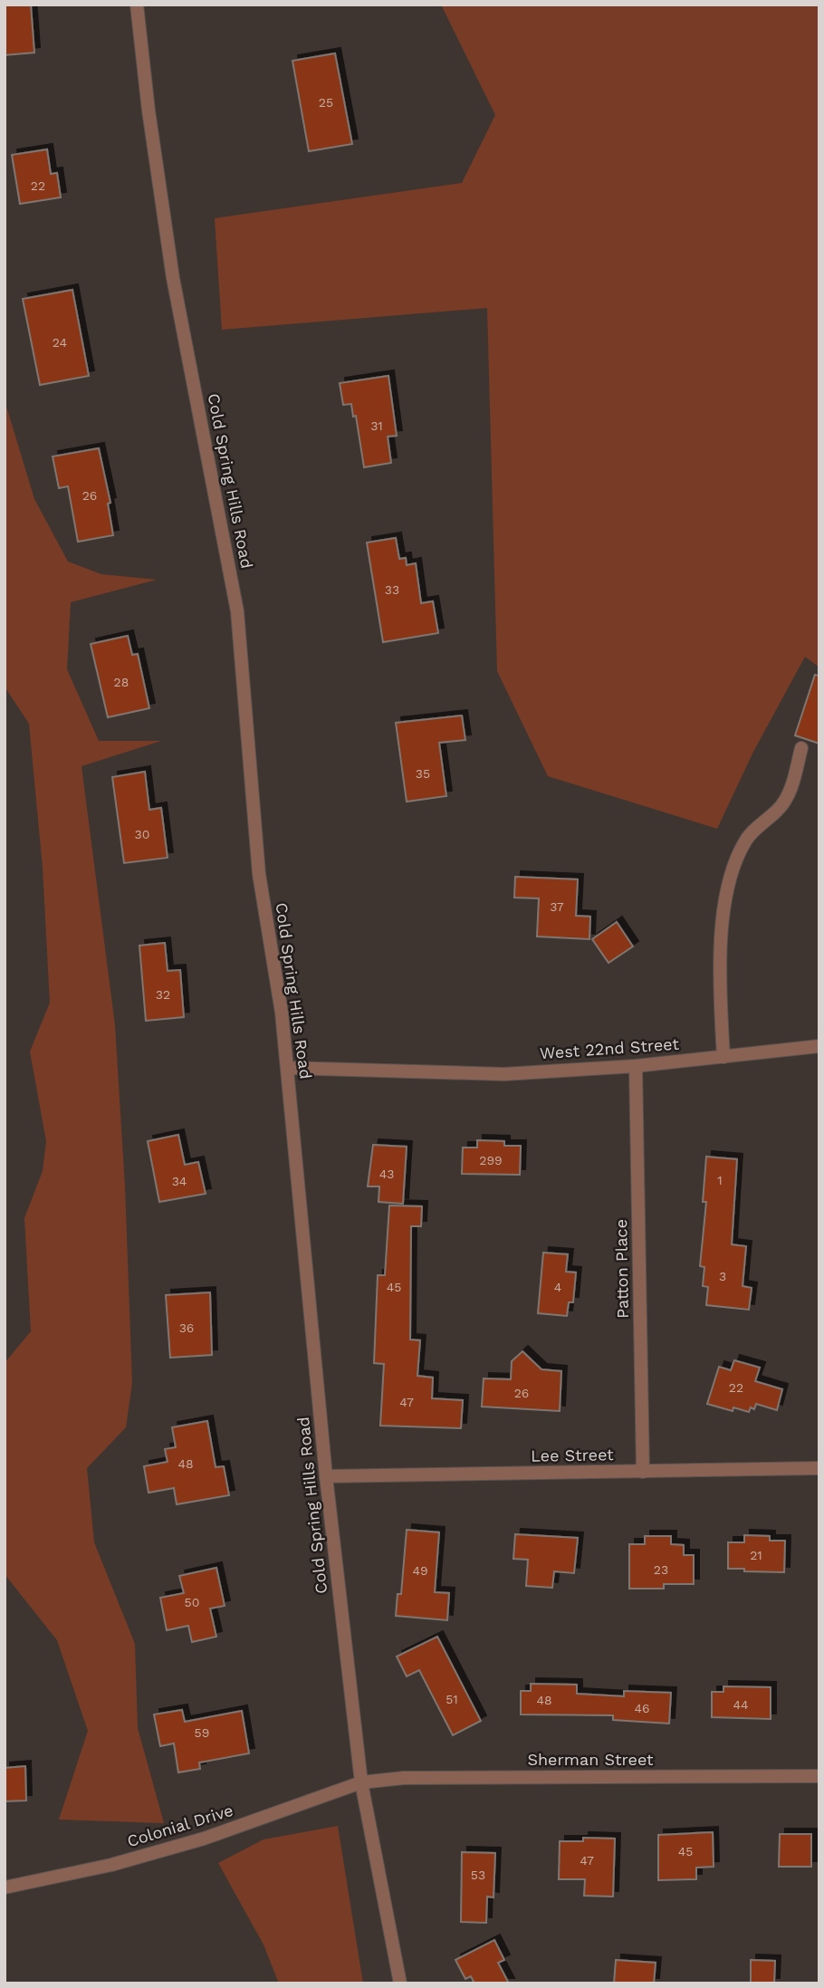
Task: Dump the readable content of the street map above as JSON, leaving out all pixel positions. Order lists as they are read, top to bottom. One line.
{"streets":{"street":["Cold Spring Hills Road","West 22nd Street","Patton Place","Lee Street","Sherman Street","Colonial Drive"]},"crossings":[["Cold Spring Hills Road","West 22nd Street"],["Cold Spring Hills Road","Lee Street"],["Cold Spring Hills Road","Sherman Street"],["Cold Spring Hills Road","Colonial Drive"],["West 22nd Street","Patton Place"],["Patton Place","Lee Street"],["Sherman Street","Colonial Drive"]],"house_numbers":["25","22","24","31","26","33","28","35","30","37","32","299","43","1","34","3","45","4","36","22","26","47","48","21","23","49","50","51","48","44","46","59","45","47","53"]}
